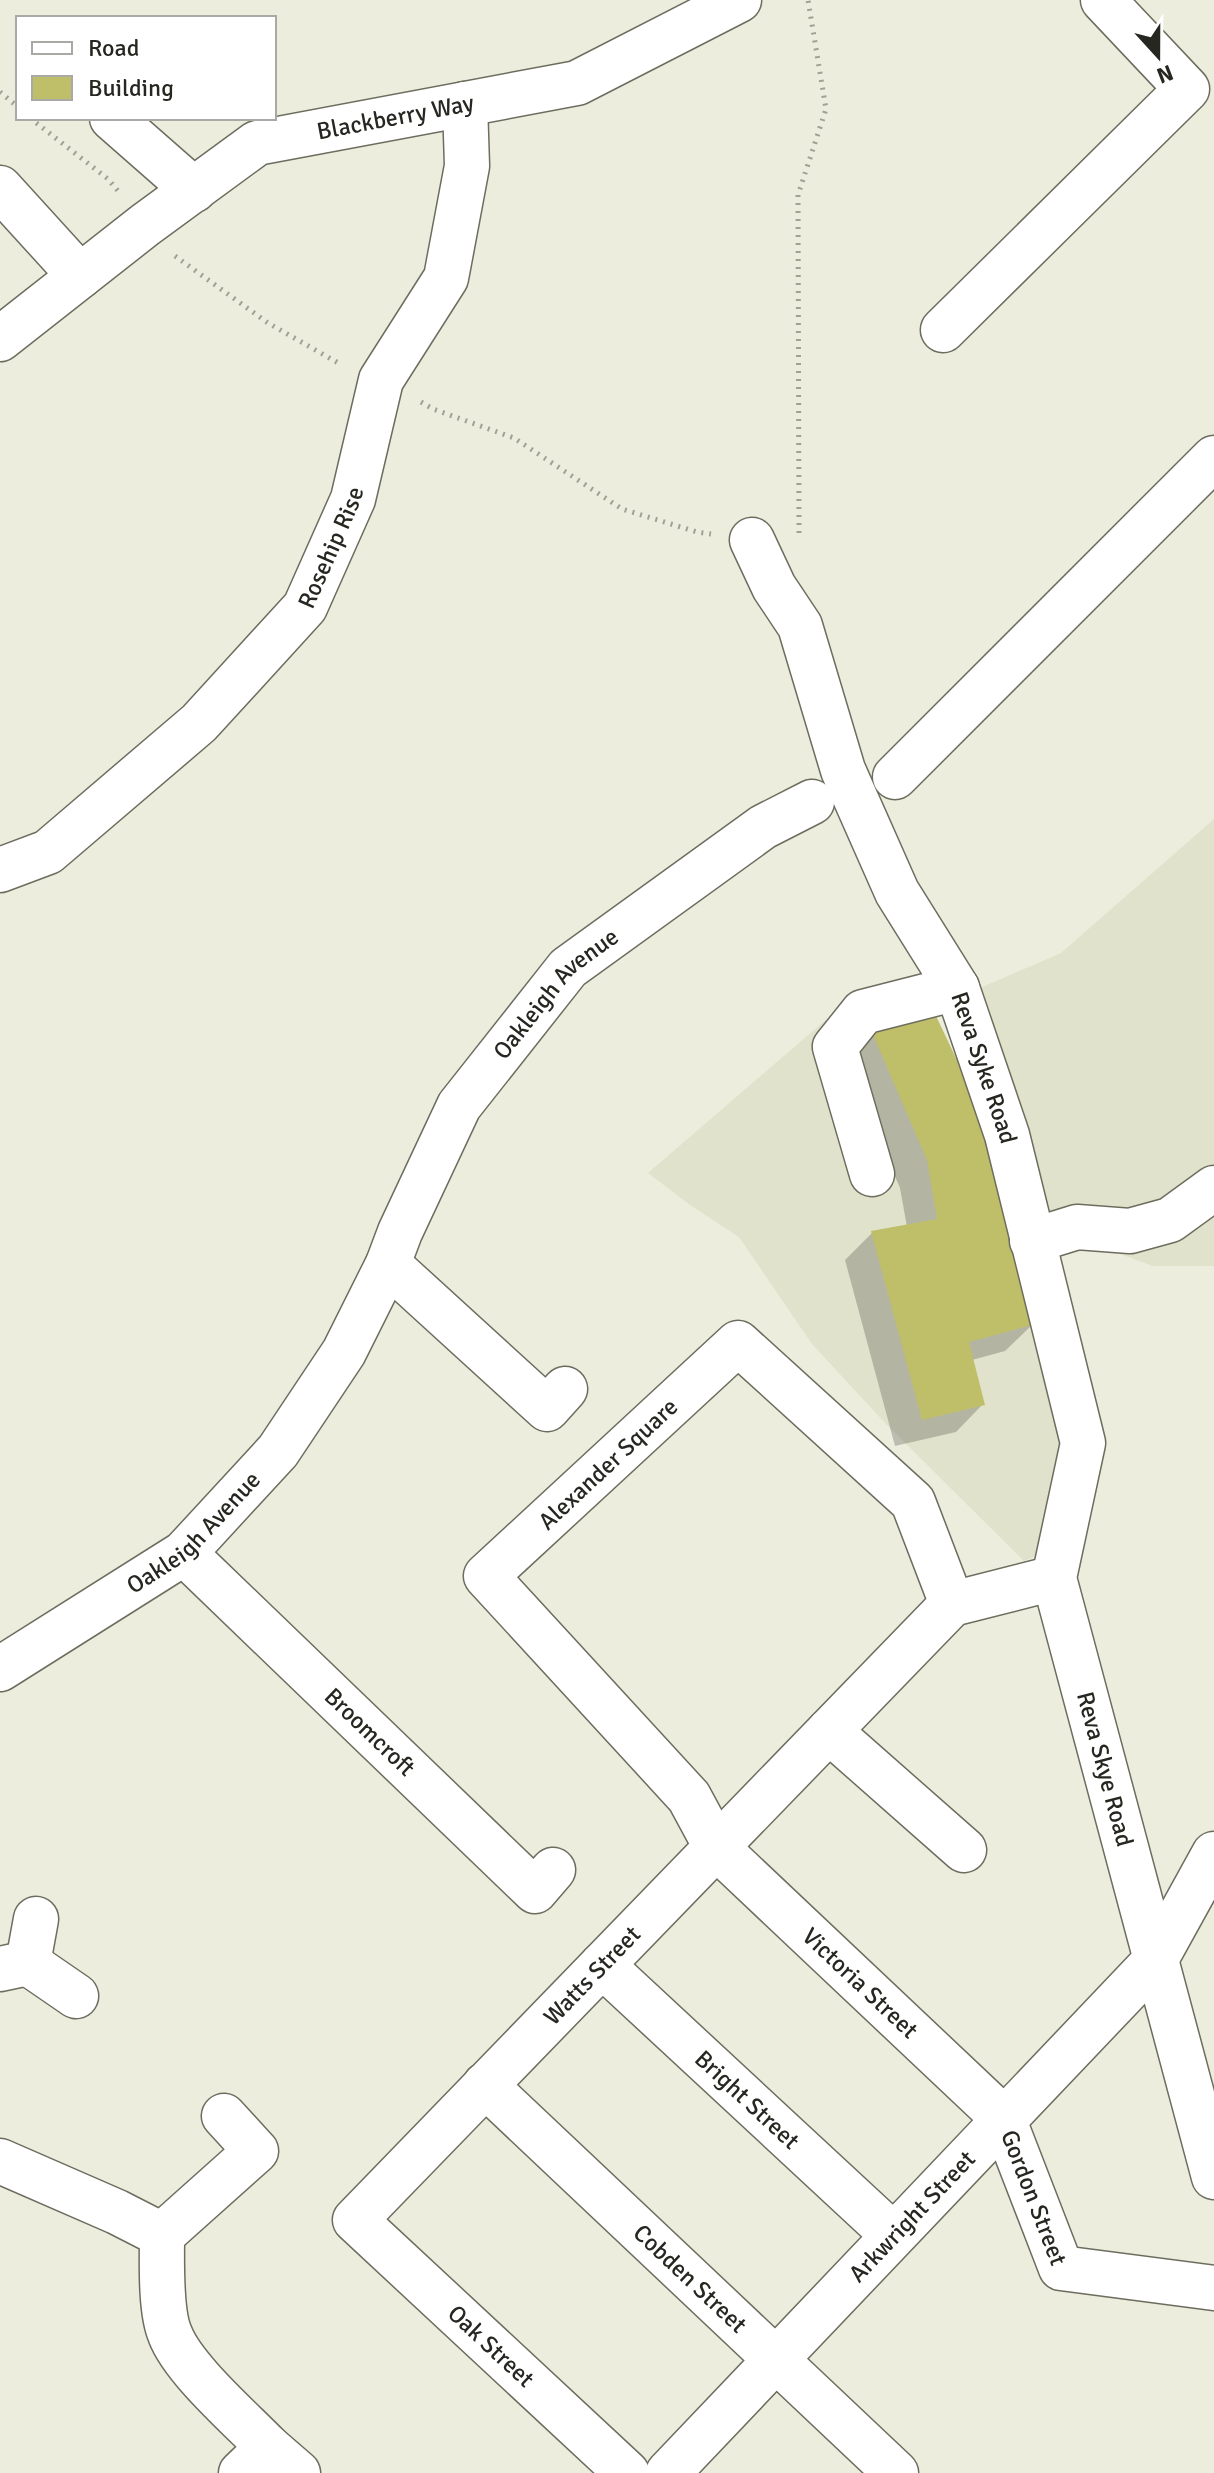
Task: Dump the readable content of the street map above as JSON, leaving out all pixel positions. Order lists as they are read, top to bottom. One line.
{"streets":{"street":["Blackberry Way","Rosehip Rise","Oakleigh Avenue","Reva Syke Road","Alexander Square","Broomcroft","Reva Skye Road","Watts Street","Victoria Street","Bright Street","Gordon Street","Arkwright Street","Cobden Street","Oak Street"]},"crossings":[["Blackberry Way","Rosehip Rise"],["Oakleigh Avenue","Broomcroft"],["Reva Syke Road","Reva Skye Road"],["Alexander Square","Watts Street"],["Alexander Square","Victoria Street"],["Reva Skye Road","Arkwright Street"],["Watts Street","Victoria Street"],["Watts Street","Bright Street"],["Watts Street","Cobden Street"],["Watts Street","Oak Street"],["Victoria Street","Gordon Street"],["Victoria Street","Arkwright Street"],["Bright Street","Arkwright Street"],["Gordon Street","Arkwright Street"],["Arkwright Street","Cobden Street"]],"legend":["Road","Building"],"north":"bottom"}
